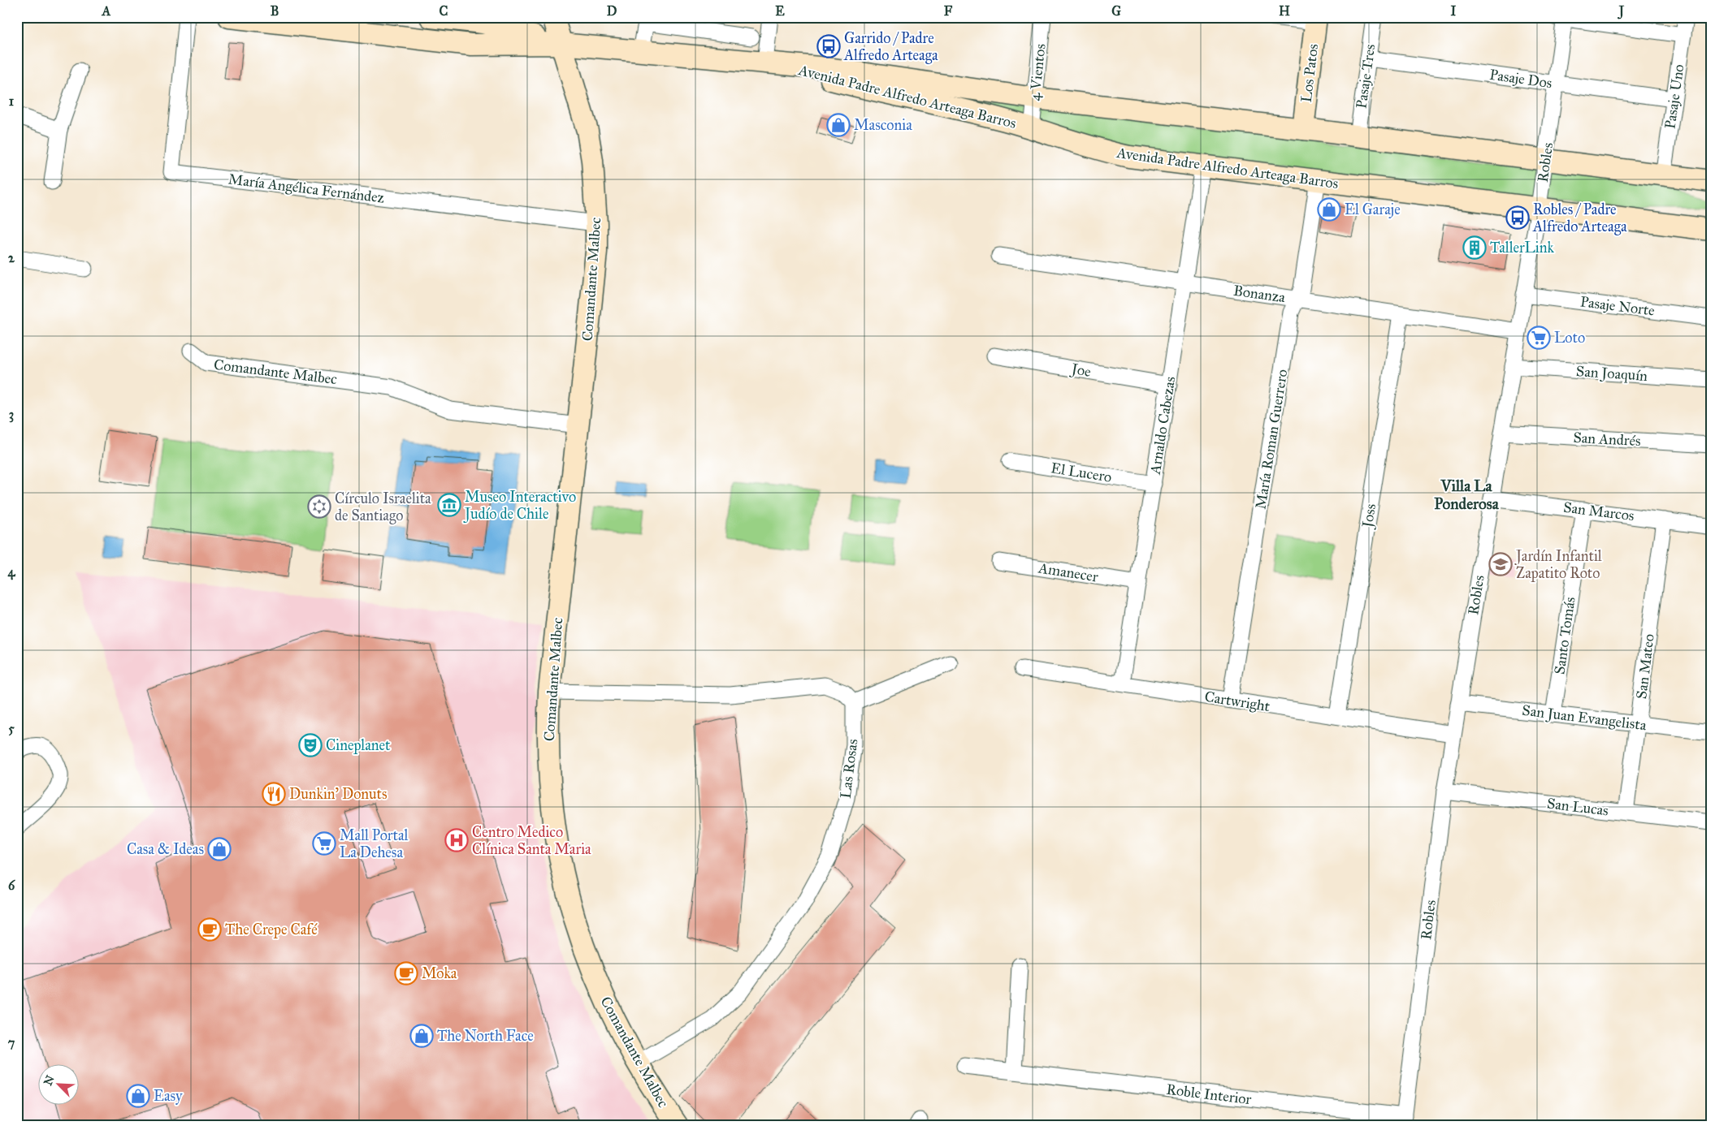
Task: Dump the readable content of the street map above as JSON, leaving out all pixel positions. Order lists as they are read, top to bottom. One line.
{"streets":{"main road":["Los Patos","Avenida Padre Alfredo Arteaga Barros","Comandante Malbec"],"street":["4 Vientos","Pasaje Tres","Pasaje Dos","Pasaje Uno","Robles","María Angélica Fernández","Bonanza","Pasaje Norte","Joe","San Joaquín","Arnaldo Cabezas","María Roman Guerrero","San Andrés","El Lucero","San Marcos","Joss","Amanecer","Santo Tomás","San Mateo","Cartwright","San Juan Evangelista","Las Rosas","San Lucas","Roble Interior"]},"crossings":[["4 Vientos","Avenida Padre Alfredo Arteaga Barros"],["Los Patos","Avenida Padre Alfredo Arteaga Barros"],["Pasaje Tres","Pasaje Dos"],["Pasaje Tres","Avenida Padre Alfredo Arteaga Barros"],["Pasaje Dos","Pasaje Uno"],["Pasaje Dos","Robles"],["Avenida Padre Alfredo Arteaga Barros","Pasaje Uno"],["Avenida Padre Alfredo Arteaga Barros","Robles"],["Avenida Padre Alfredo Arteaga Barros","Comandante Malbec"],["Avenida Padre Alfredo Arteaga Barros","Arnaldo Cabezas"],["Avenida Padre Alfredo Arteaga Barros","María Roman Guerrero"],["Robles","Bonanza"],["Robles","Pasaje Norte"],["Robles","San Joaquín"],["Robles","San Andrés"],["Robles","San Marcos"],["Robles","Cartwright"],["Robles","San Juan Evangelista"],["Robles","San Lucas"],["Robles","Roble Interior"],["María Angélica Fernández","Comandante Malbec"],["Comandante Malbec","Las Rosas"],["Bonanza","Arnaldo Cabezas"],["Bonanza","María Roman Guerrero"],["Bonanza","Joss"],["Joe","Arnaldo Cabezas"],["Arnaldo Cabezas","El Lucero"],["Arnaldo Cabezas","Amanecer"],["Arnaldo Cabezas","Cartwright"],["María Roman Guerrero","Cartwright"],["San Marcos","Santo Tomás"],["San Marcos","San Mateo"],["Joss","Cartwright"],["Santo Tomás","San Juan Evangelista"],["San Mateo","San Juan Evangelista"],["San Mateo","San Lucas"]],"districts":["Villa La Ponderosa"],"places":{"bus stop":["Garrido / Padre Alfredo Arteaga","Robles / Padre Alfredo Arteaga"],"shop":["Masconia","El Garaje","Casa & Ideas","The North Face","Easy"],"building":["TallerLink"],"supermarket":["Loto","Mall Portal La Dehesa"],"museum":["Museo Interactivo Judío de Chile"],"synagogue":["Círculo Israelita de Santiago"],"school or university":["Jardín Infantil Zapatito Roto"],"theatre":["Cineplanet"],"restaurant":["Dunkin' Donuts"],"hospital":["Centro Medico Clínica Santa Maria"],"cafe":["The Crepe Café","Moka"]},"north":"top left","grid":{"columns":["A","B","C","D","E","F","G","H","I","J"],"rows":["1","2","3","4","5","6","7"]}}
